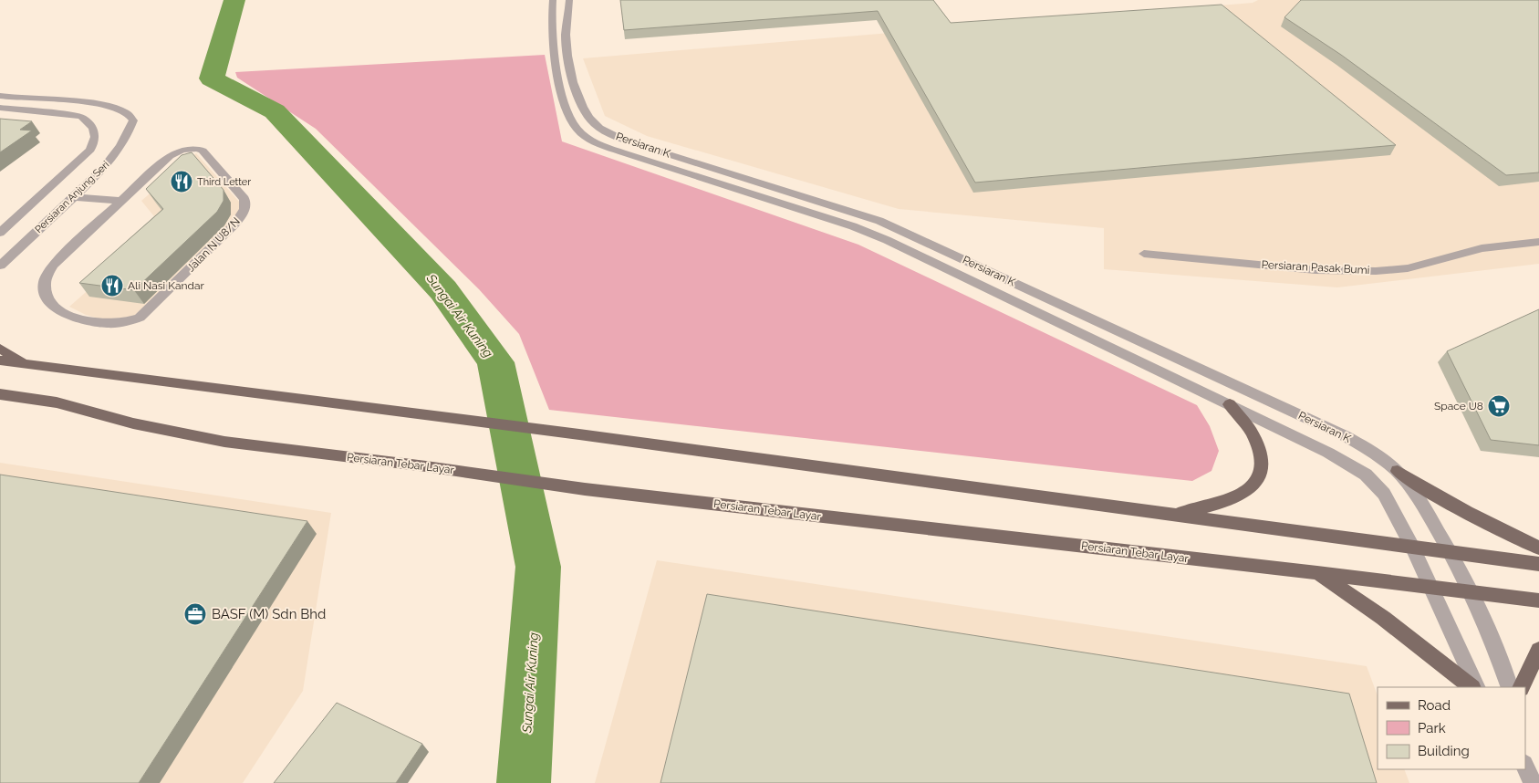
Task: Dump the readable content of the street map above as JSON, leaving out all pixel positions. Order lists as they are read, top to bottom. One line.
{"streets":{"main road":["Persiaran Tebar Layar"],"street":["Persiaran K","Persiaran Anjung Seri","Jalan N U8/N","Persiaran Pasak Bumi"]},"crossings":[["Persiaran K","Persiaran Tebar Layar"]],"water":["Sungai Air Kuning"],"places":{"restaurant":["Third Letter","Ali Nasi Kandar"],"supermarket":["Space U8"],"office":["BASF (M) Sdn Bhd"]},"legend":["Road","Park","Building"]}
